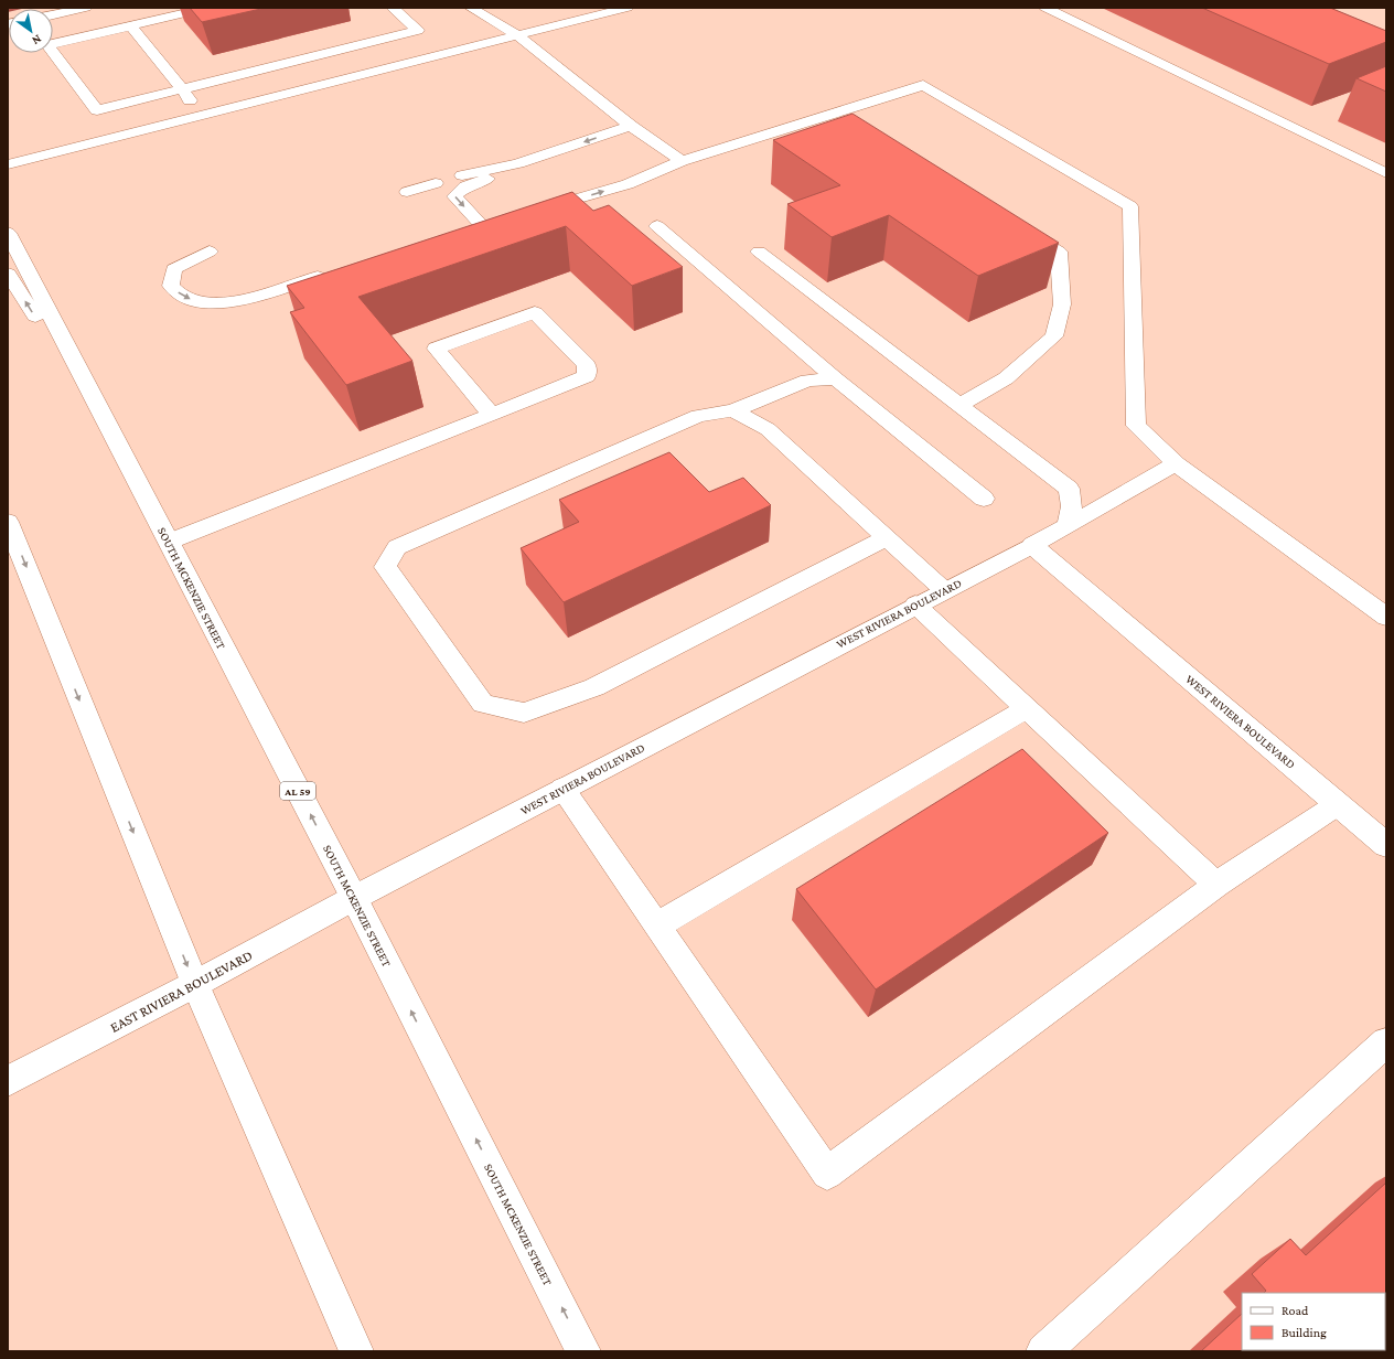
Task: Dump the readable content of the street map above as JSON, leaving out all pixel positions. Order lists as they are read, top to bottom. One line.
{"streets":{"main road":["SOUTH MCKENZIE STREET","WEST RIVIERA BOULEVARD","AL 59","EAST RIVIERA BOULEVARD"]},"crossings":[["SOUTH MCKENZIE STREET","WEST RIVIERA BOULEVARD"],["SOUTH MCKENZIE STREET","EAST RIVIERA BOULEVARD"],["WEST RIVIERA BOULEVARD","EAST RIVIERA BOULEVARD"]],"legend":["Road","Building"],"north":"bottom right"}
